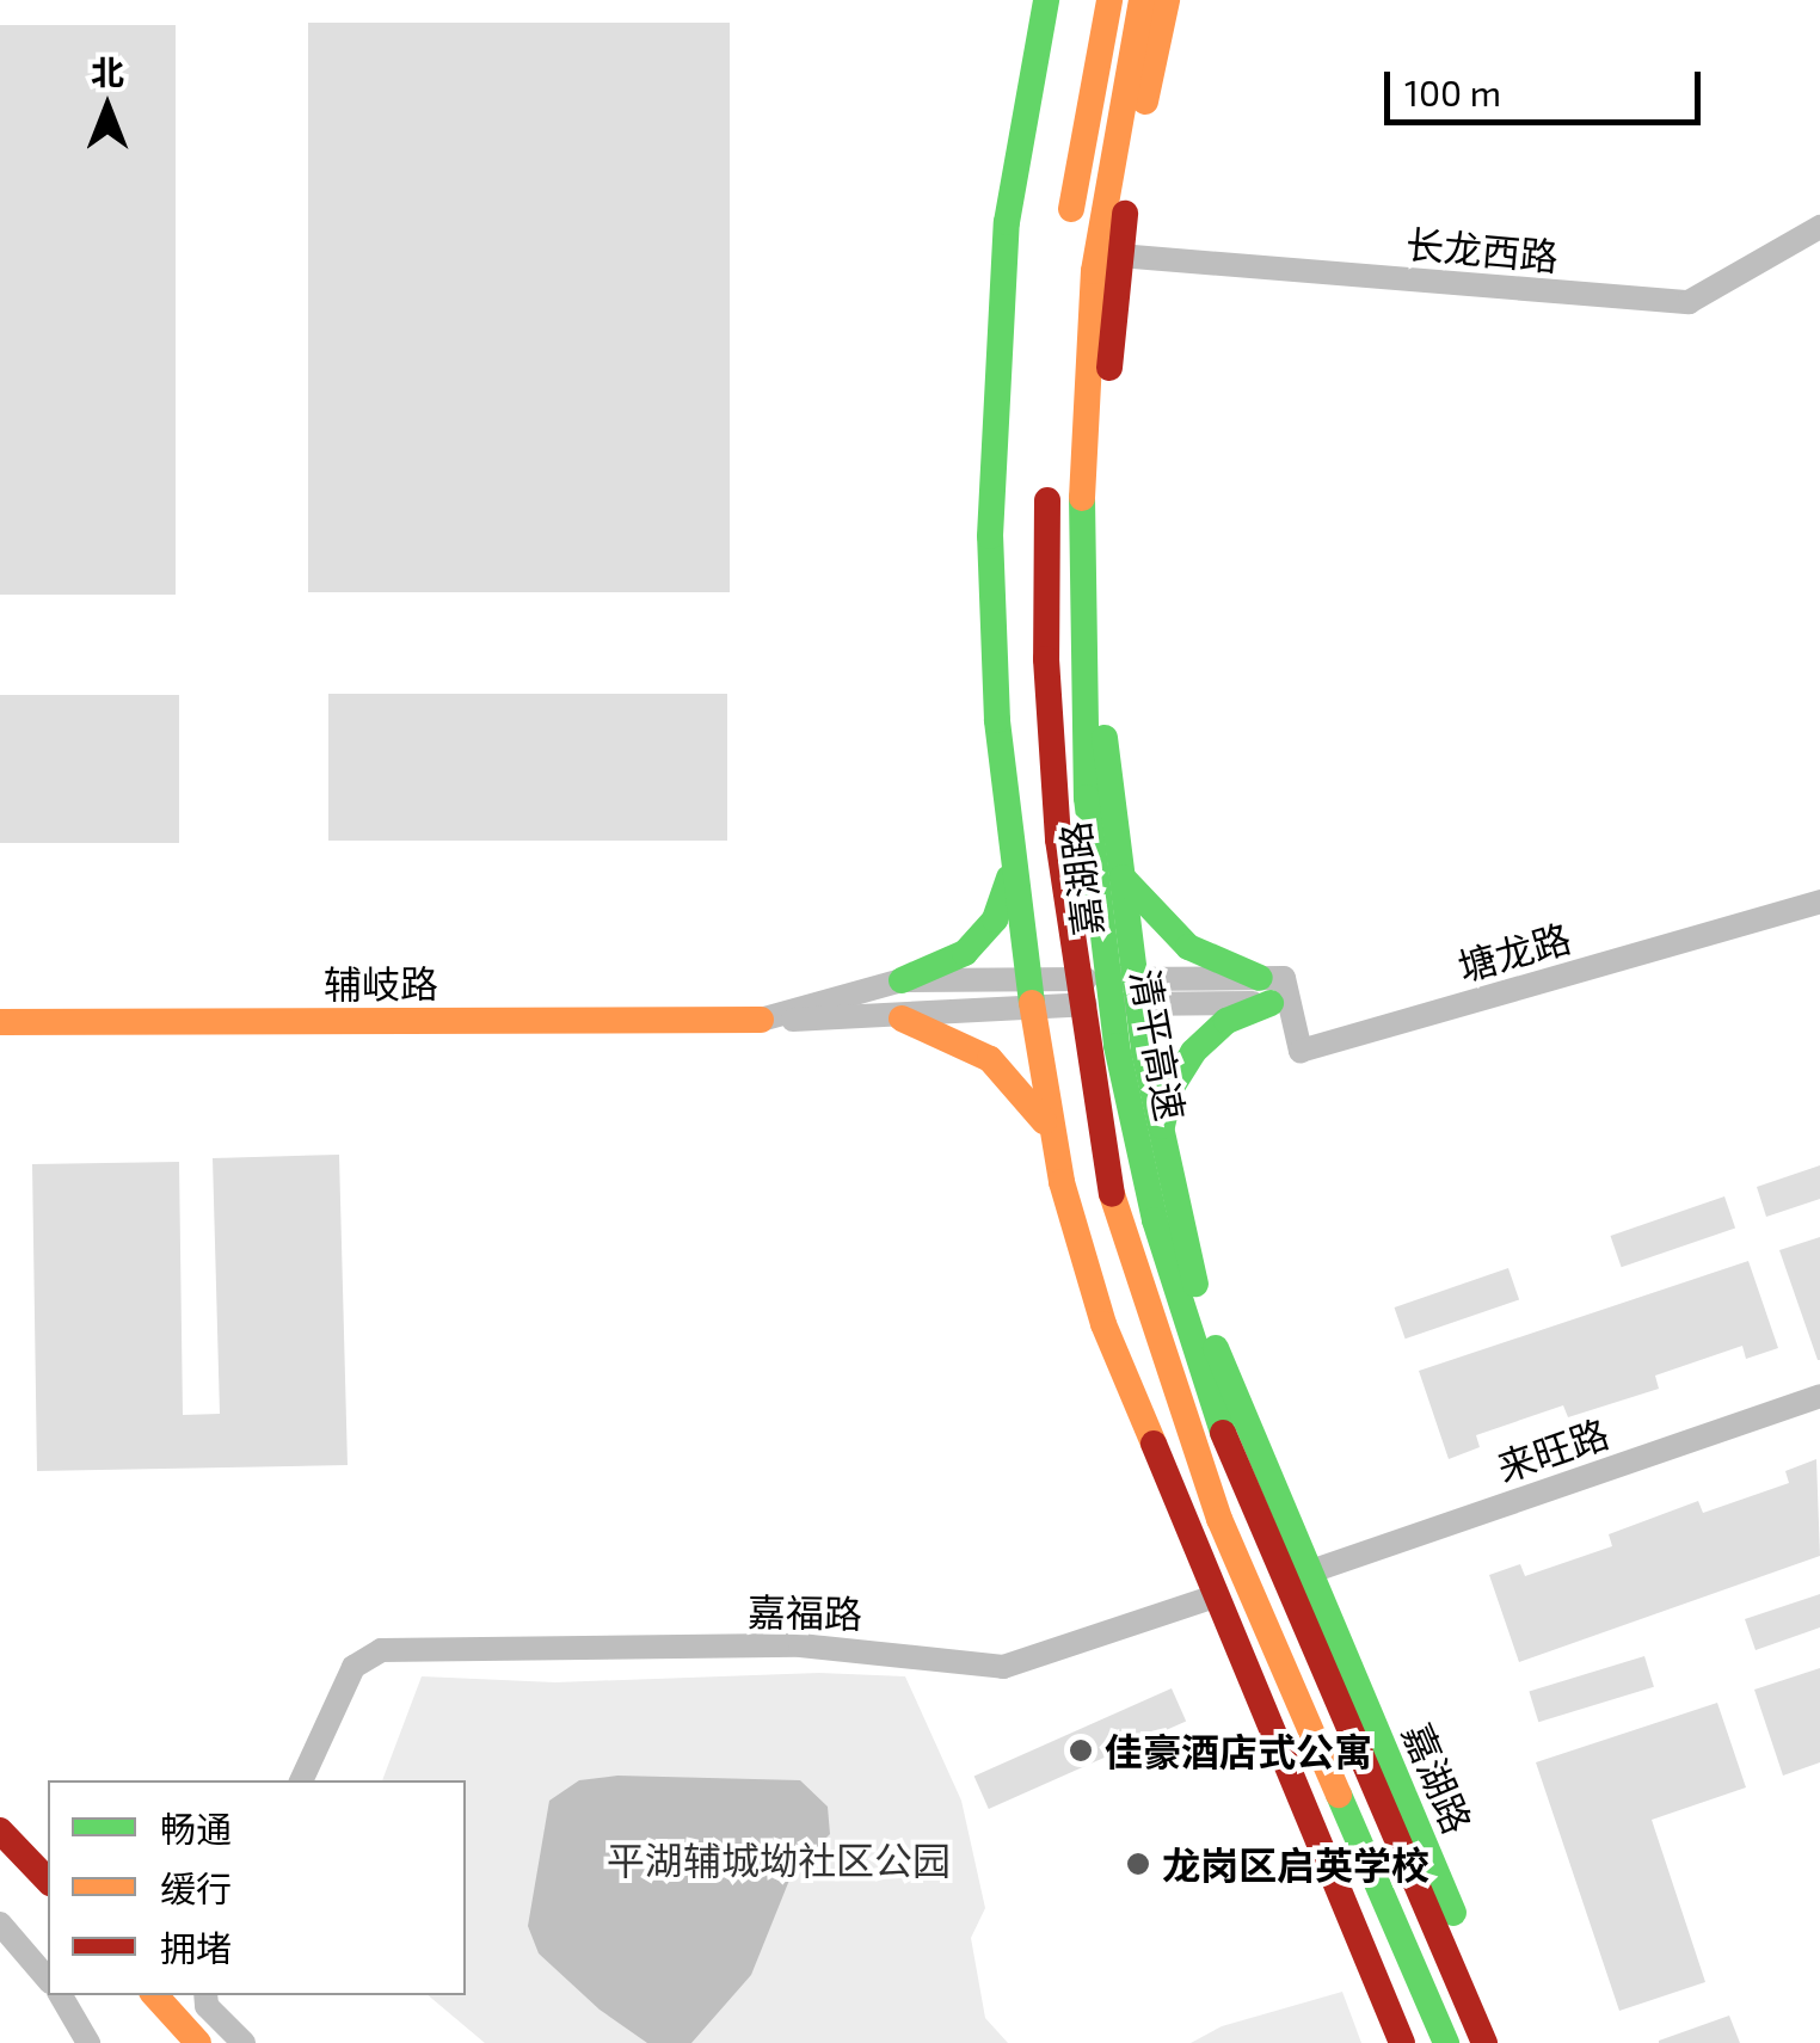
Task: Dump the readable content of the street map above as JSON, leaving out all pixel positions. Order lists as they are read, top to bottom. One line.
{"streets":{"main road":["嘉湖路","辅岐路","清平高速"],"street":["长龙西路","塘龙路","来旺路","嘉福路"]},"crossings":[["长龙西路","嘉湖路"],["嘉湖路","来旺路"],["嘉湖路","嘉福路"]],"parks":["平湖辅城坳社区公园"],"places":["佳豪酒店式公寓","龙岗区启英学校"],"legend":["畅通","缓行","拥堵"],"scale_bar":"100 m","north":"top"}
